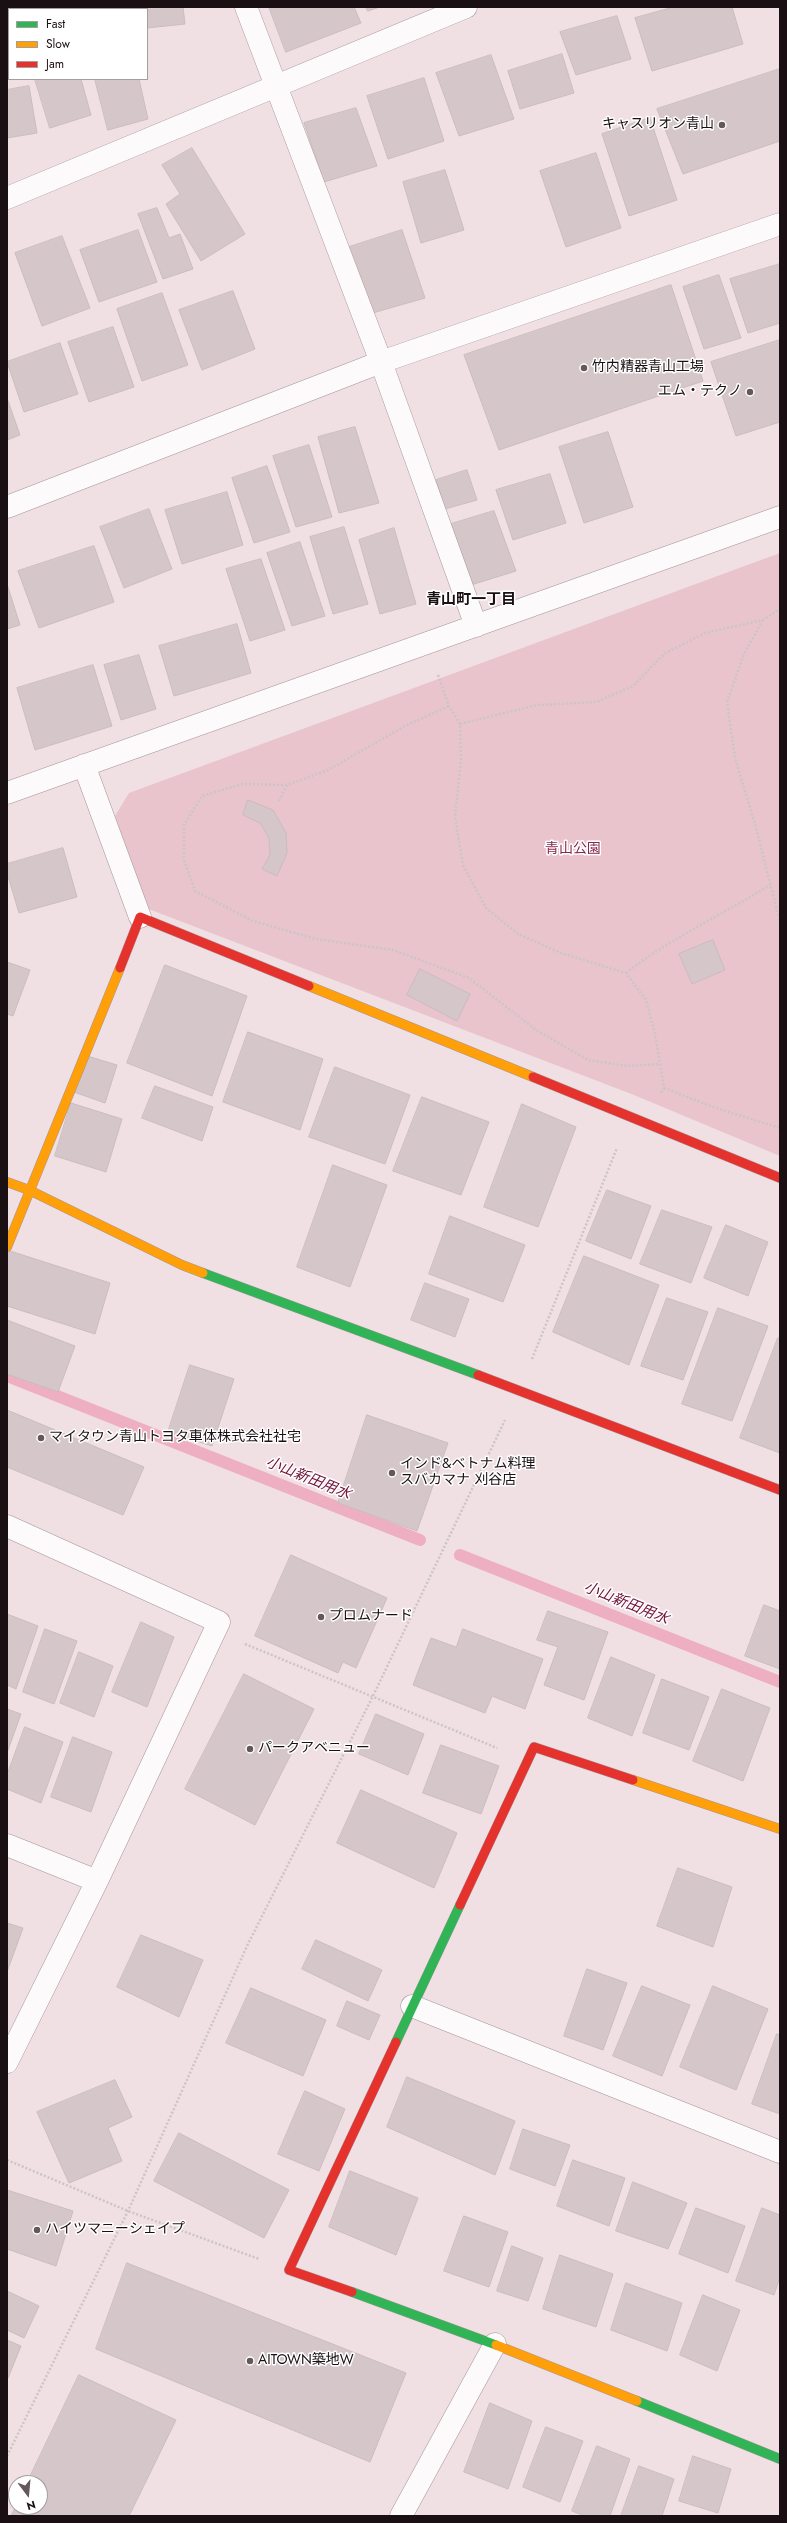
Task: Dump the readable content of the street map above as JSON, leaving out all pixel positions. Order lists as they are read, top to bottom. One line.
{"districts":["青山町一丁目"],"water":["小山新田用水"],"parks":["青山公園"],"places":["キャスリオン青山","竹内精器青山工場","エム・テクノ","マイタウン青山トヨタ車体株式会社社宅","インド&ベトナム料理 スバカマナ 刈谷店","プロムナード","パークアベニュー","ハイツマニーシェイプ","AITOWN築地W"],"legend":["Fast","Slow","Jam"],"north":"bottom"}
